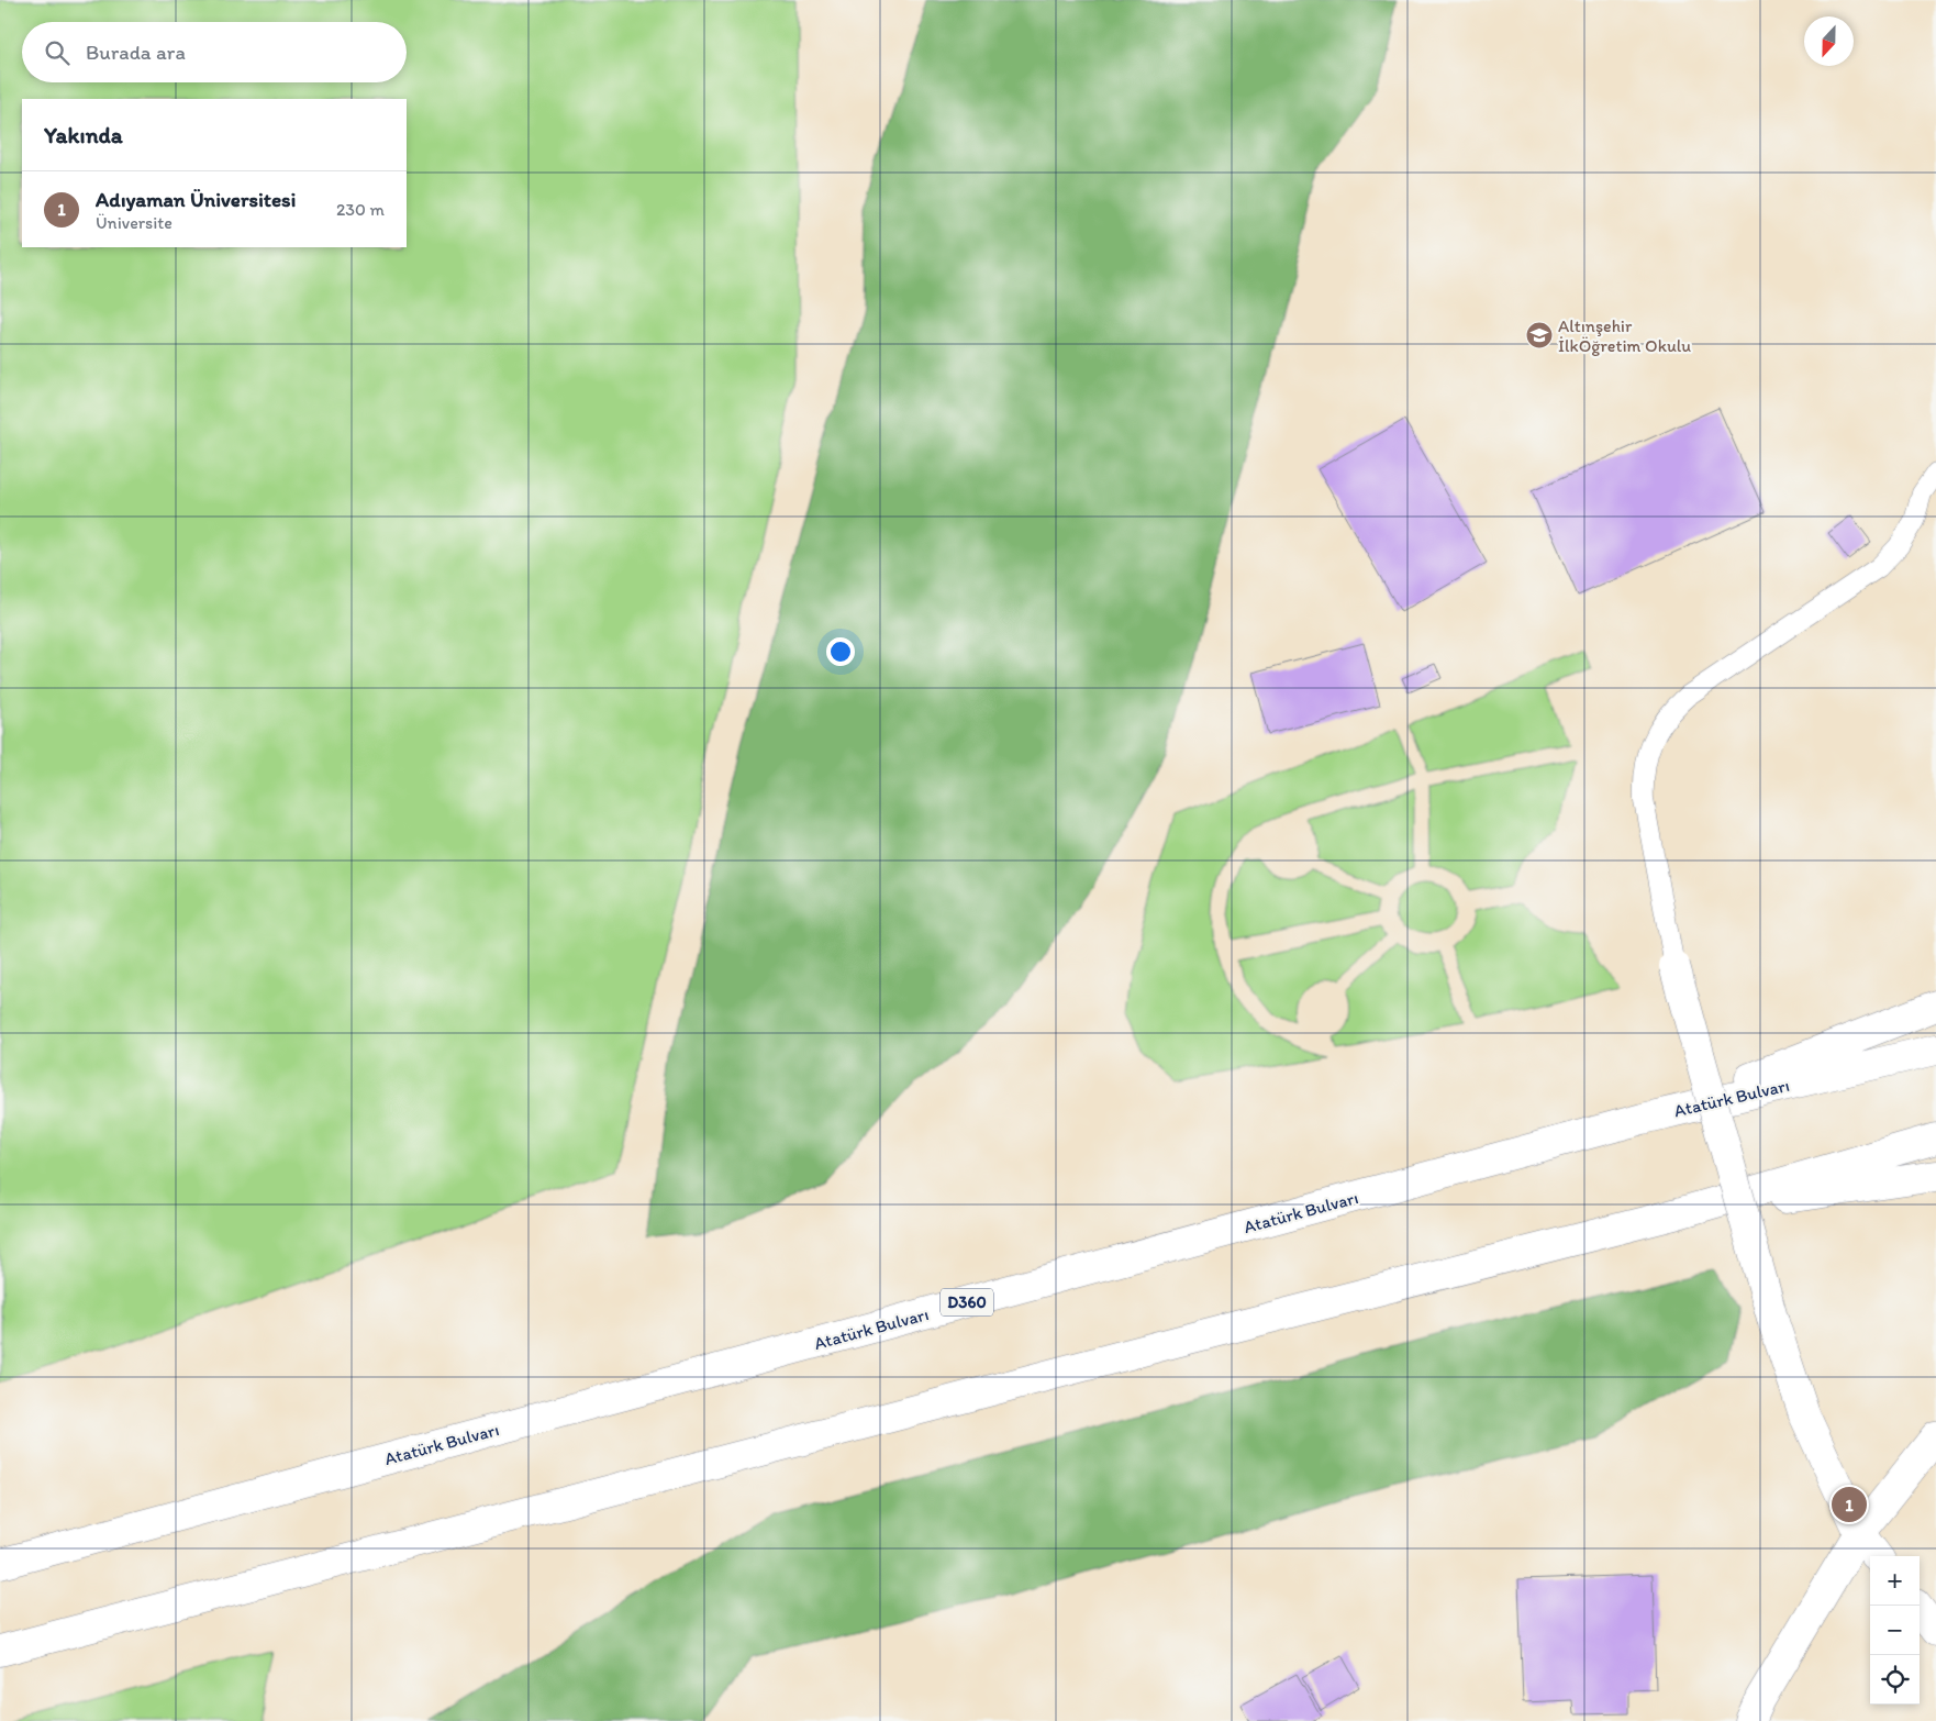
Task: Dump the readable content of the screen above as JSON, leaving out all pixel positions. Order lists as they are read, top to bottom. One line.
{"streets":{"main road":["Atatürk Bulvarı","D360"]},"places":{"school or university":["Altınşehir İlkÖğretim Okulu"]},"north":"bottom","page":{"search":"Burada ara","heading":"Yakında","list":[{"mark":"1","name":"Adıyaman Üniversitesi","note":"Üniversite","value":"230 m"}],"pins":"1","map_buttons":["+","−"]}}
